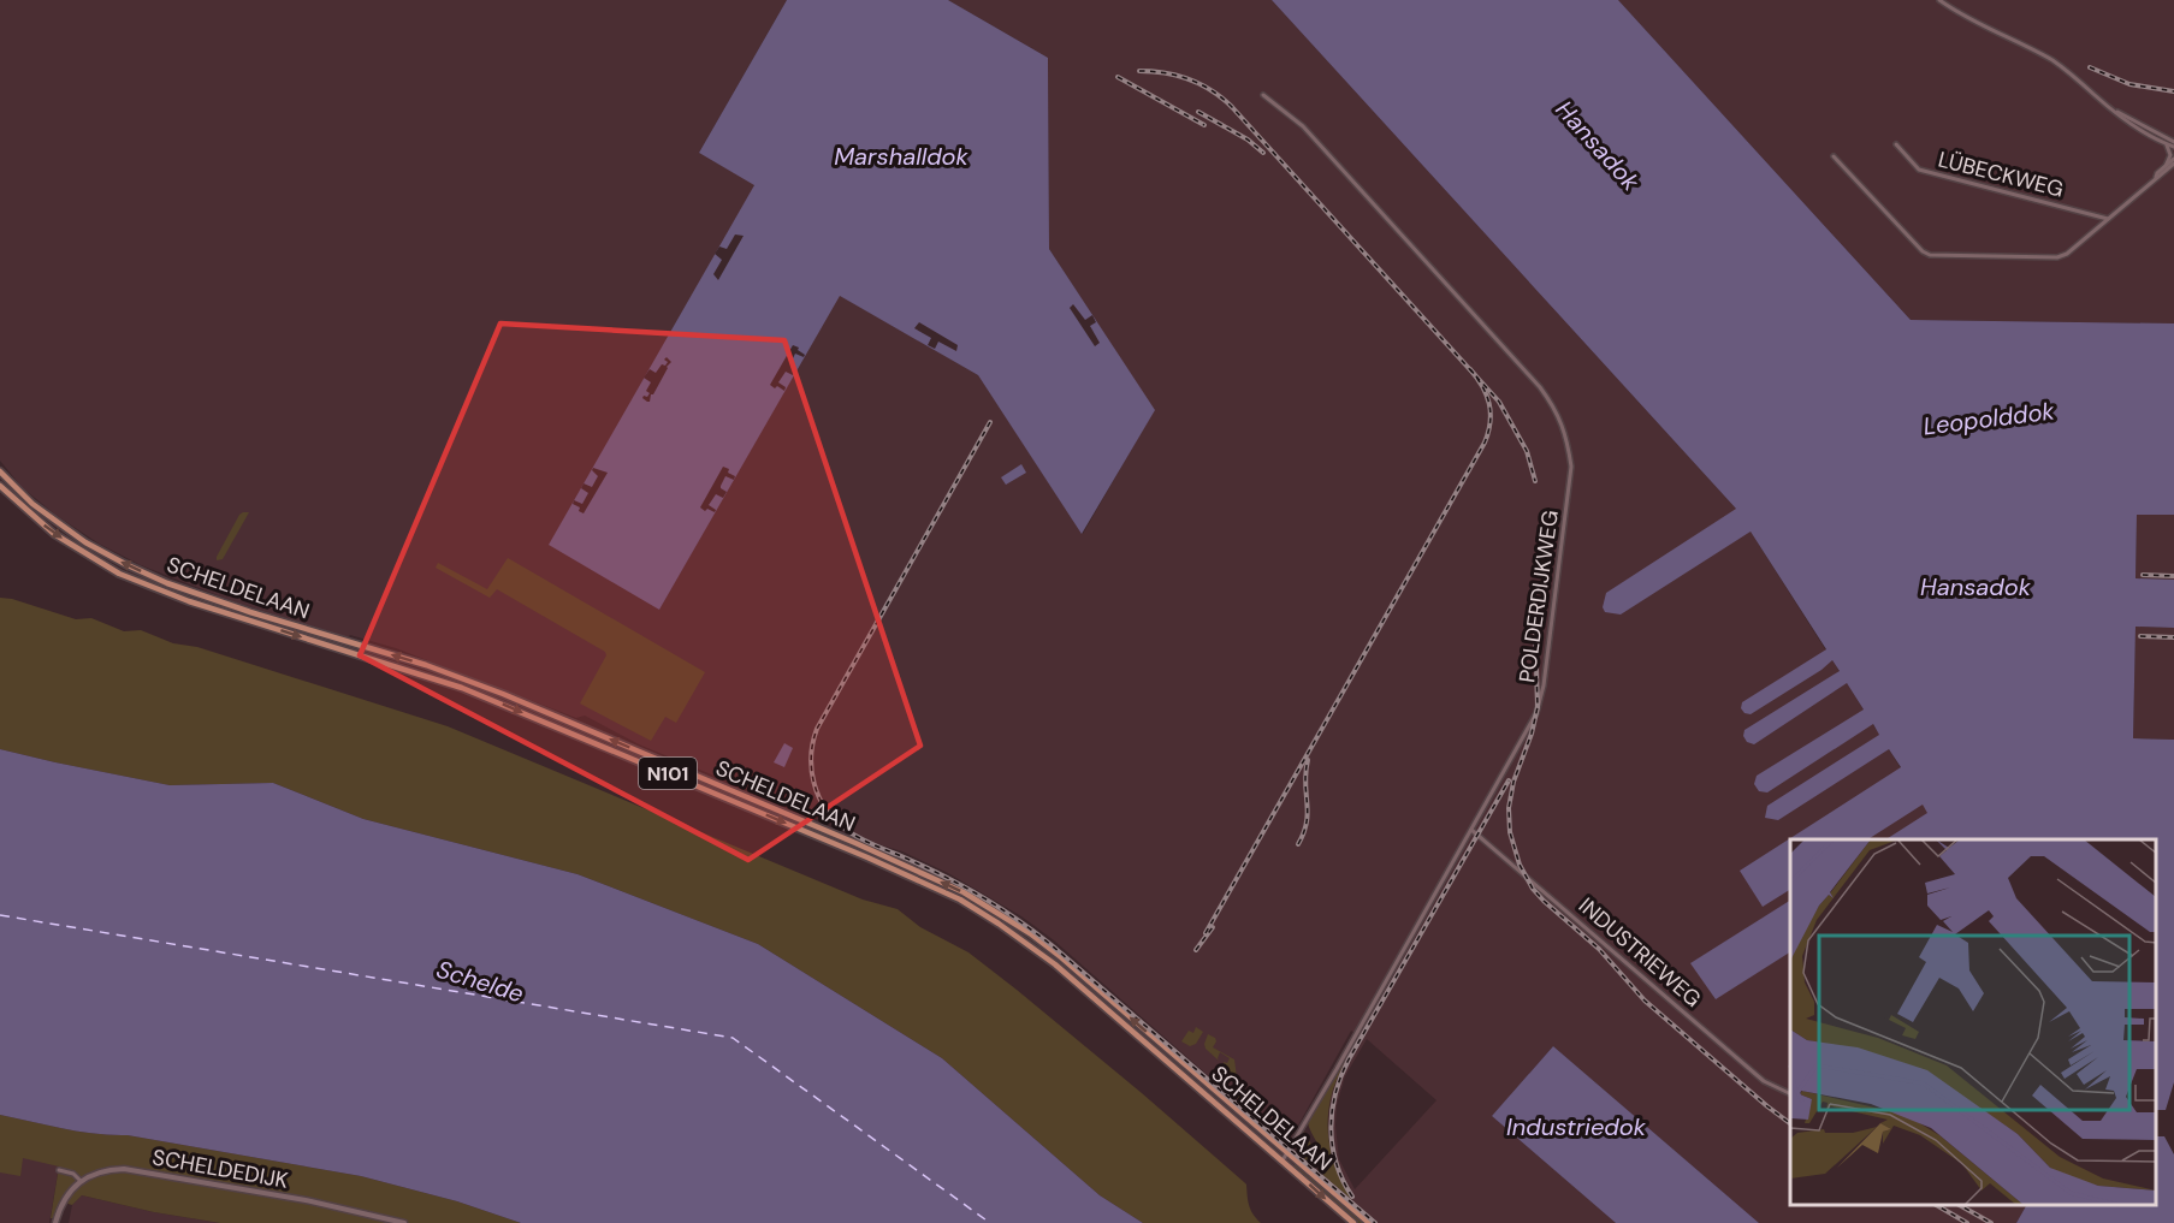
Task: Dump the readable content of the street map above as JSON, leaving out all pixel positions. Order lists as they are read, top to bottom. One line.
{"streets":{"main road":["SCHELDELAAN","N101"],"street":["LÜBECKWEG","POLDERDIJKWEG","INDUSTRIEWEG","SCHELDEDIJK"]},"crossings":[["SCHELDELAAN","POLDERDIJKWEG"],["POLDERDIJKWEG","INDUSTRIEWEG"]],"water":["Hansadok","Marshalldok","Leopolddok","Schelde","Industriedok"]}
